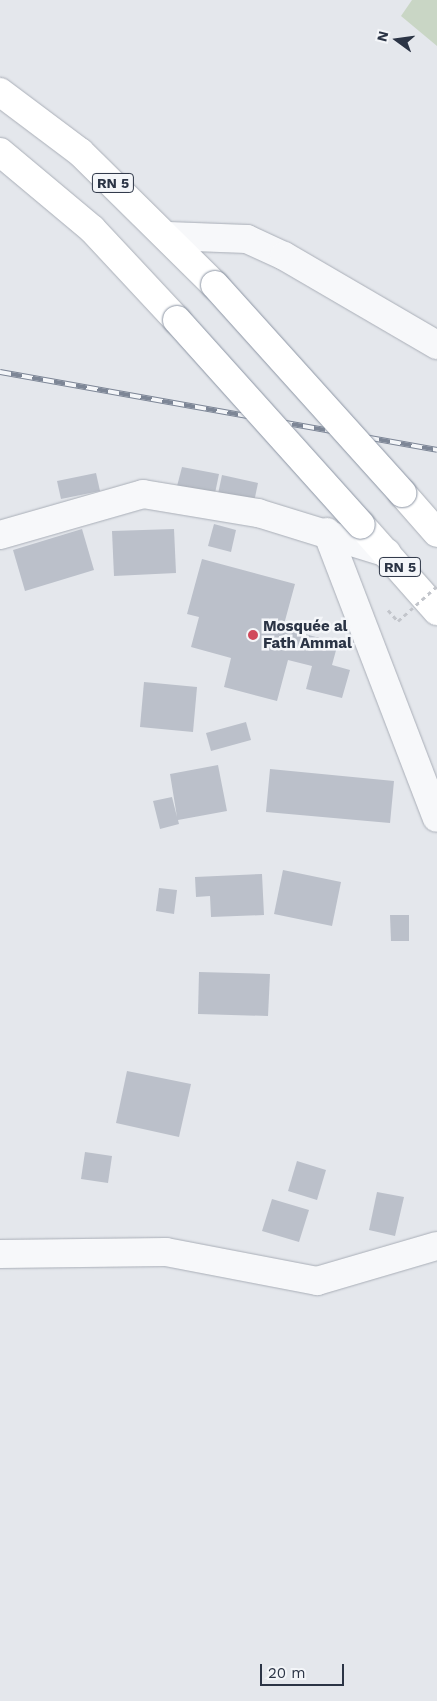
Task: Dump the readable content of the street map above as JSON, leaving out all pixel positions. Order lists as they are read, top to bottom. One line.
{"streets":{"highway":["RN 5"]},"places":["Mosquée al Fath Ammal"],"scale_bar":"20 m","north":"left"}
